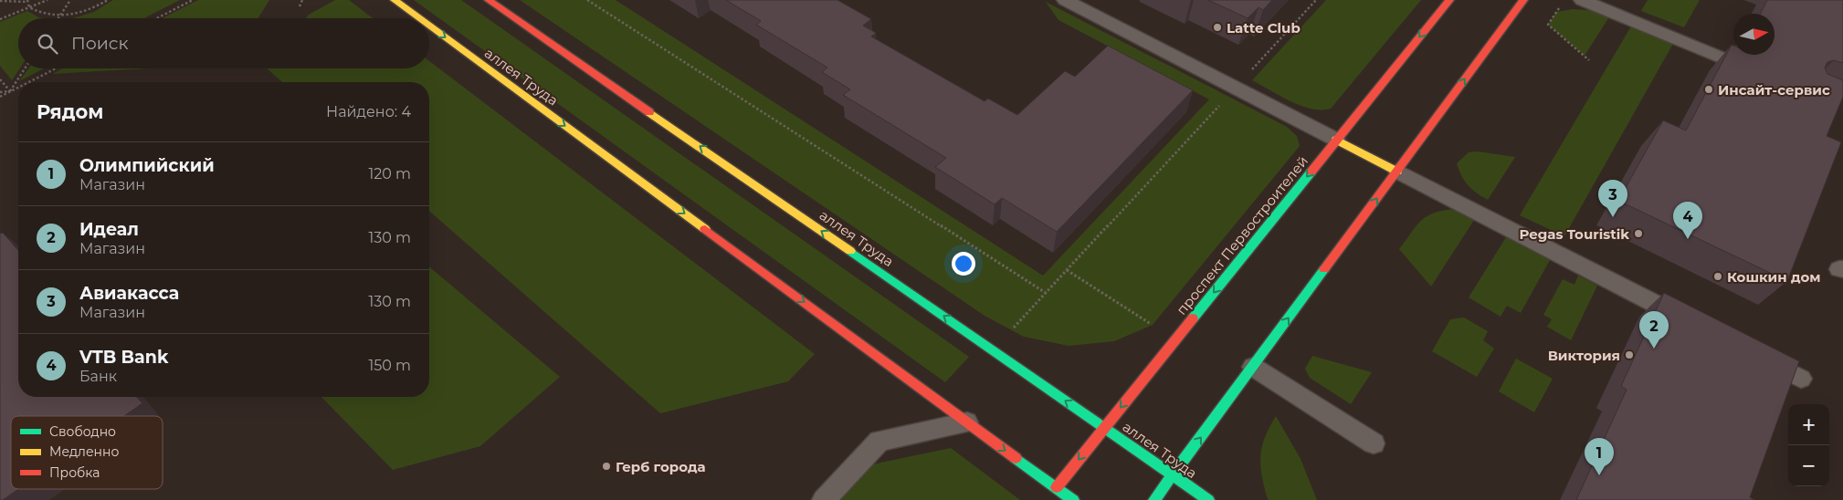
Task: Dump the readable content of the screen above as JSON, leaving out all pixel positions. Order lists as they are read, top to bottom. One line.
{"streets":{"main road":["аллея Труда","проспект Первостроителей"]},"crossings":[["аллея Труда","проспект Первостроителей"]],"places":["Latte Club","Инсайт-сервис","Pegas Touristik","Кошкин дом","Виктория","Герб города"],"legend":["Свободно","Медленно","Пробка"],"north":"right","page":{"search":"Поиск","heading":["Рядом","Найдено: 4"],"list":[{"mark":"1","name":"Олимпийский","note":"Магазин","value":"120 m"},{"mark":"2","name":"Идеал","note":"Магазин","value":"130 m"},{"mark":"3","name":"Авиакасса","note":"Магазин","value":"130 m"},{"mark":"4","name":"VTB Bank","note":"Банк","value":"150 m"}],"pins":["3","4","2","1"],"map_buttons":["+","−"]}}
